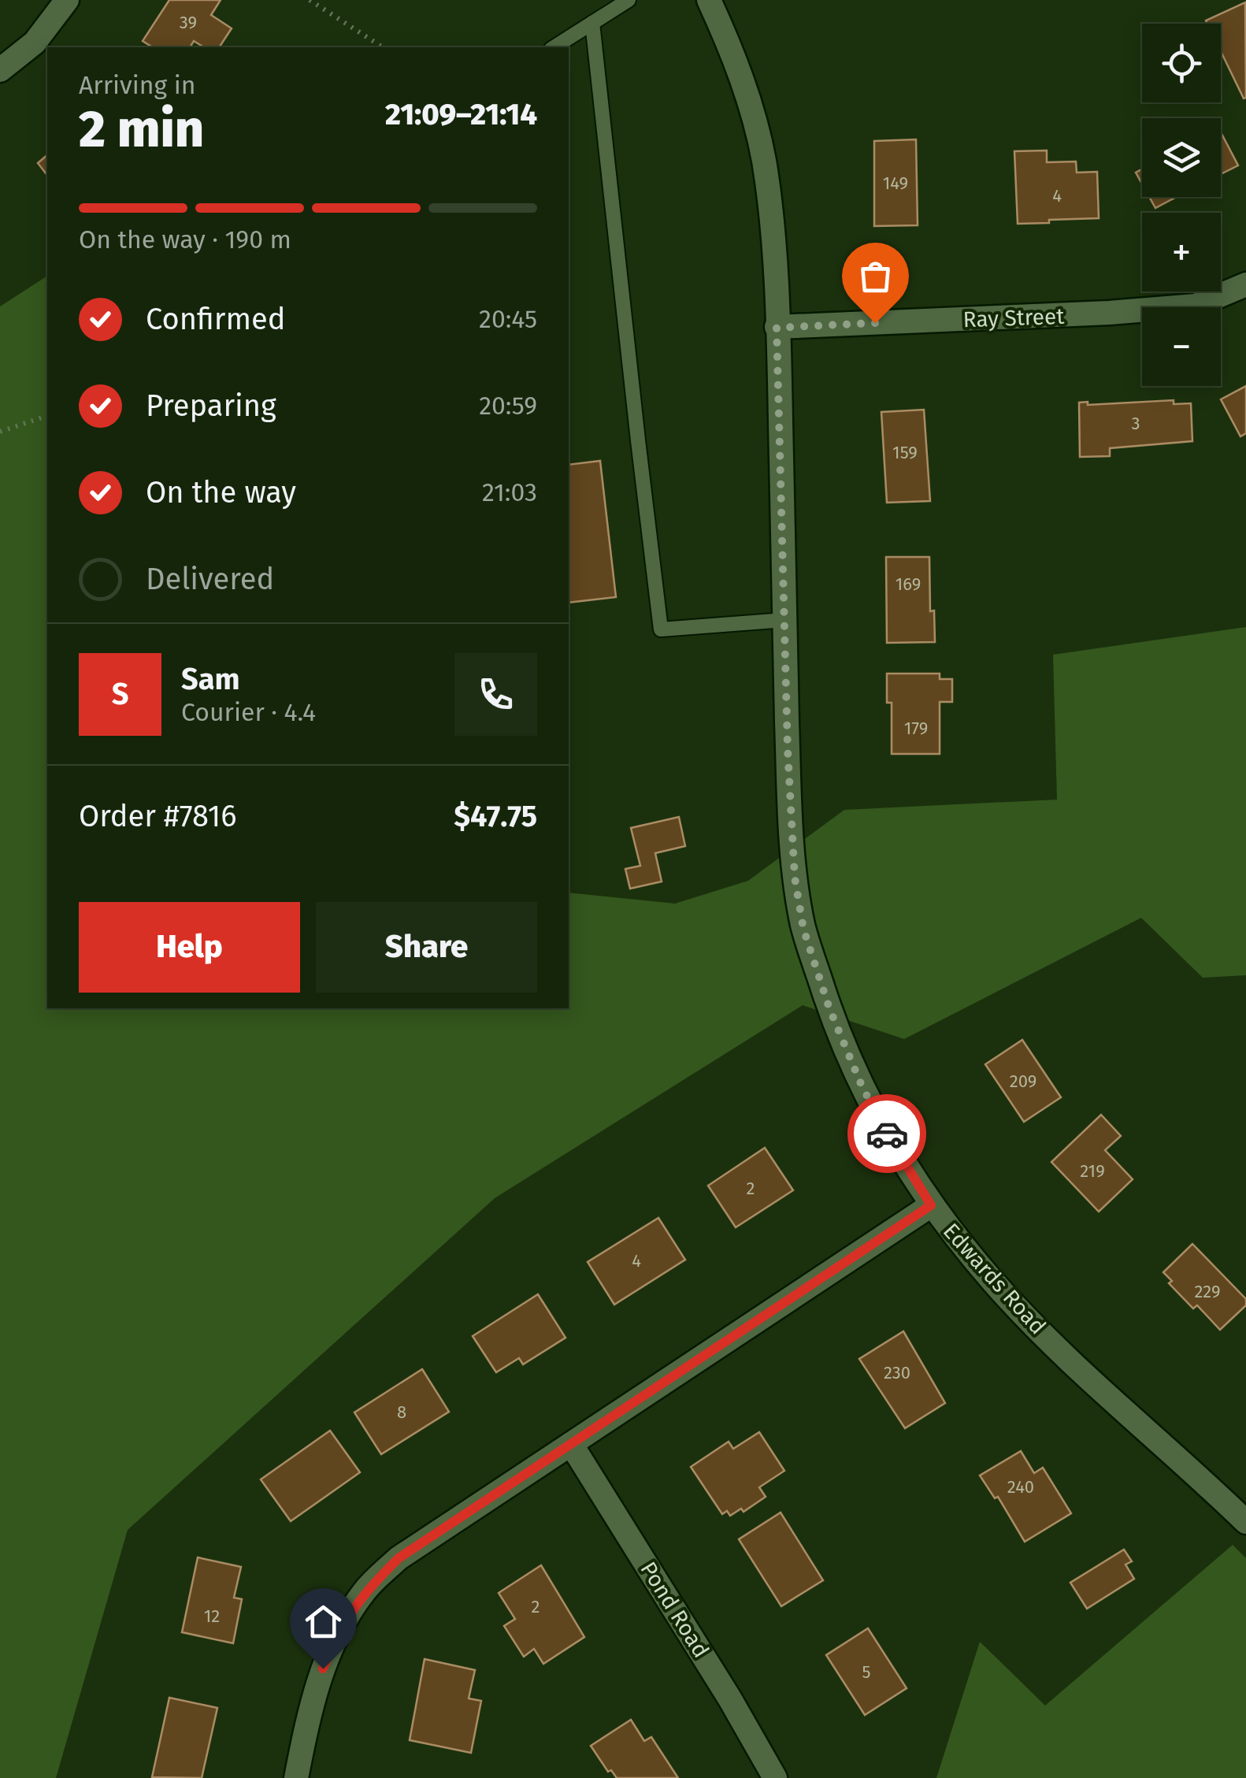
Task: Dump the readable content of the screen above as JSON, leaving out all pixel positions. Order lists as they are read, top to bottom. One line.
{"streets":{"street":["Ray Street","Edwards Road","Pond Road"]},"crossings":[["Ray Street","Edwards Road"]],"house_numbers":["39","149","4","3","159","169","179","209","219","2","4","229","230","8","240","2","12","5"],"page":{"map_buttons":["+","−"],"heading":["2 min","Arriving in","21:09–21:14"],"panel":["Sam","Courier · 4.4","Order #7816","$47.75"],"bar":"On the way · 190 m","list":[["Confirmed","20:45"],["Preparing","20:59"],["On the way","21:03"],"Delivered"],"round":"S","buttons":["Help","Share"]}}
